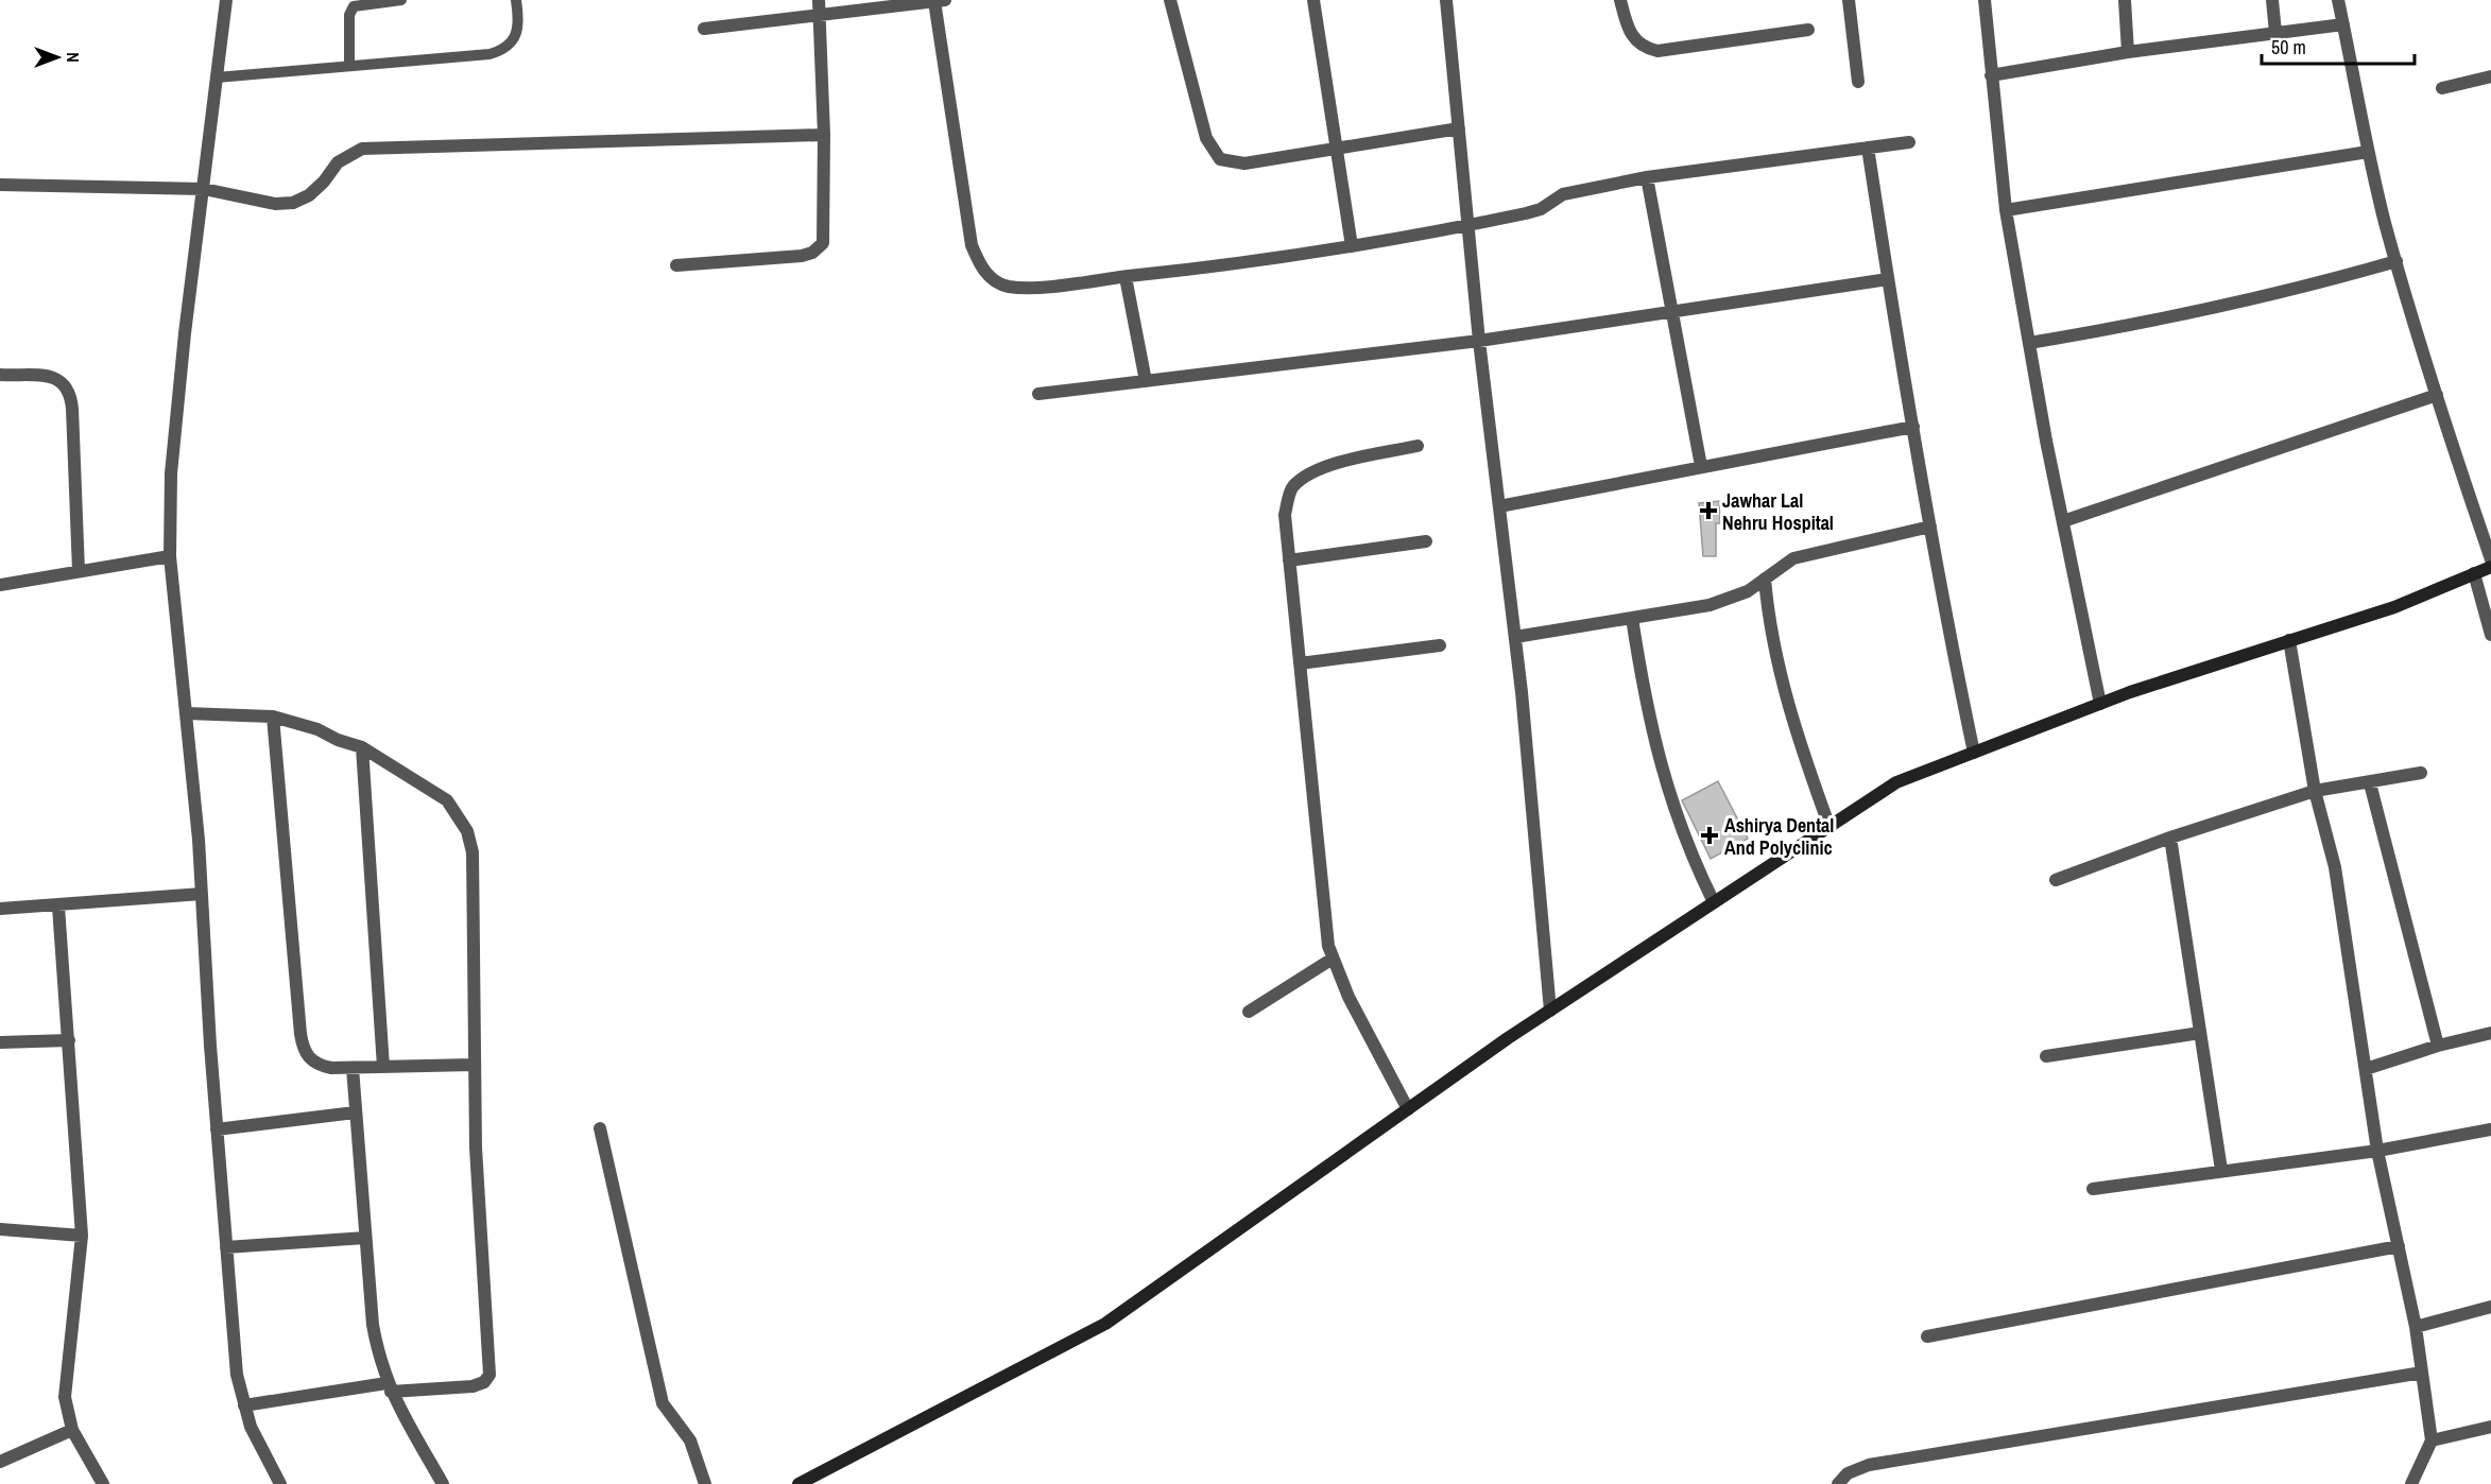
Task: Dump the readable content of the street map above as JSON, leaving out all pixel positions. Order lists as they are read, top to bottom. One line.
{"places":{"health":["Jawhar Lal Nehru Hospital","Ashirya Dental And Polyclinic"]},"scale_bar":"50 m","north":"right"}
